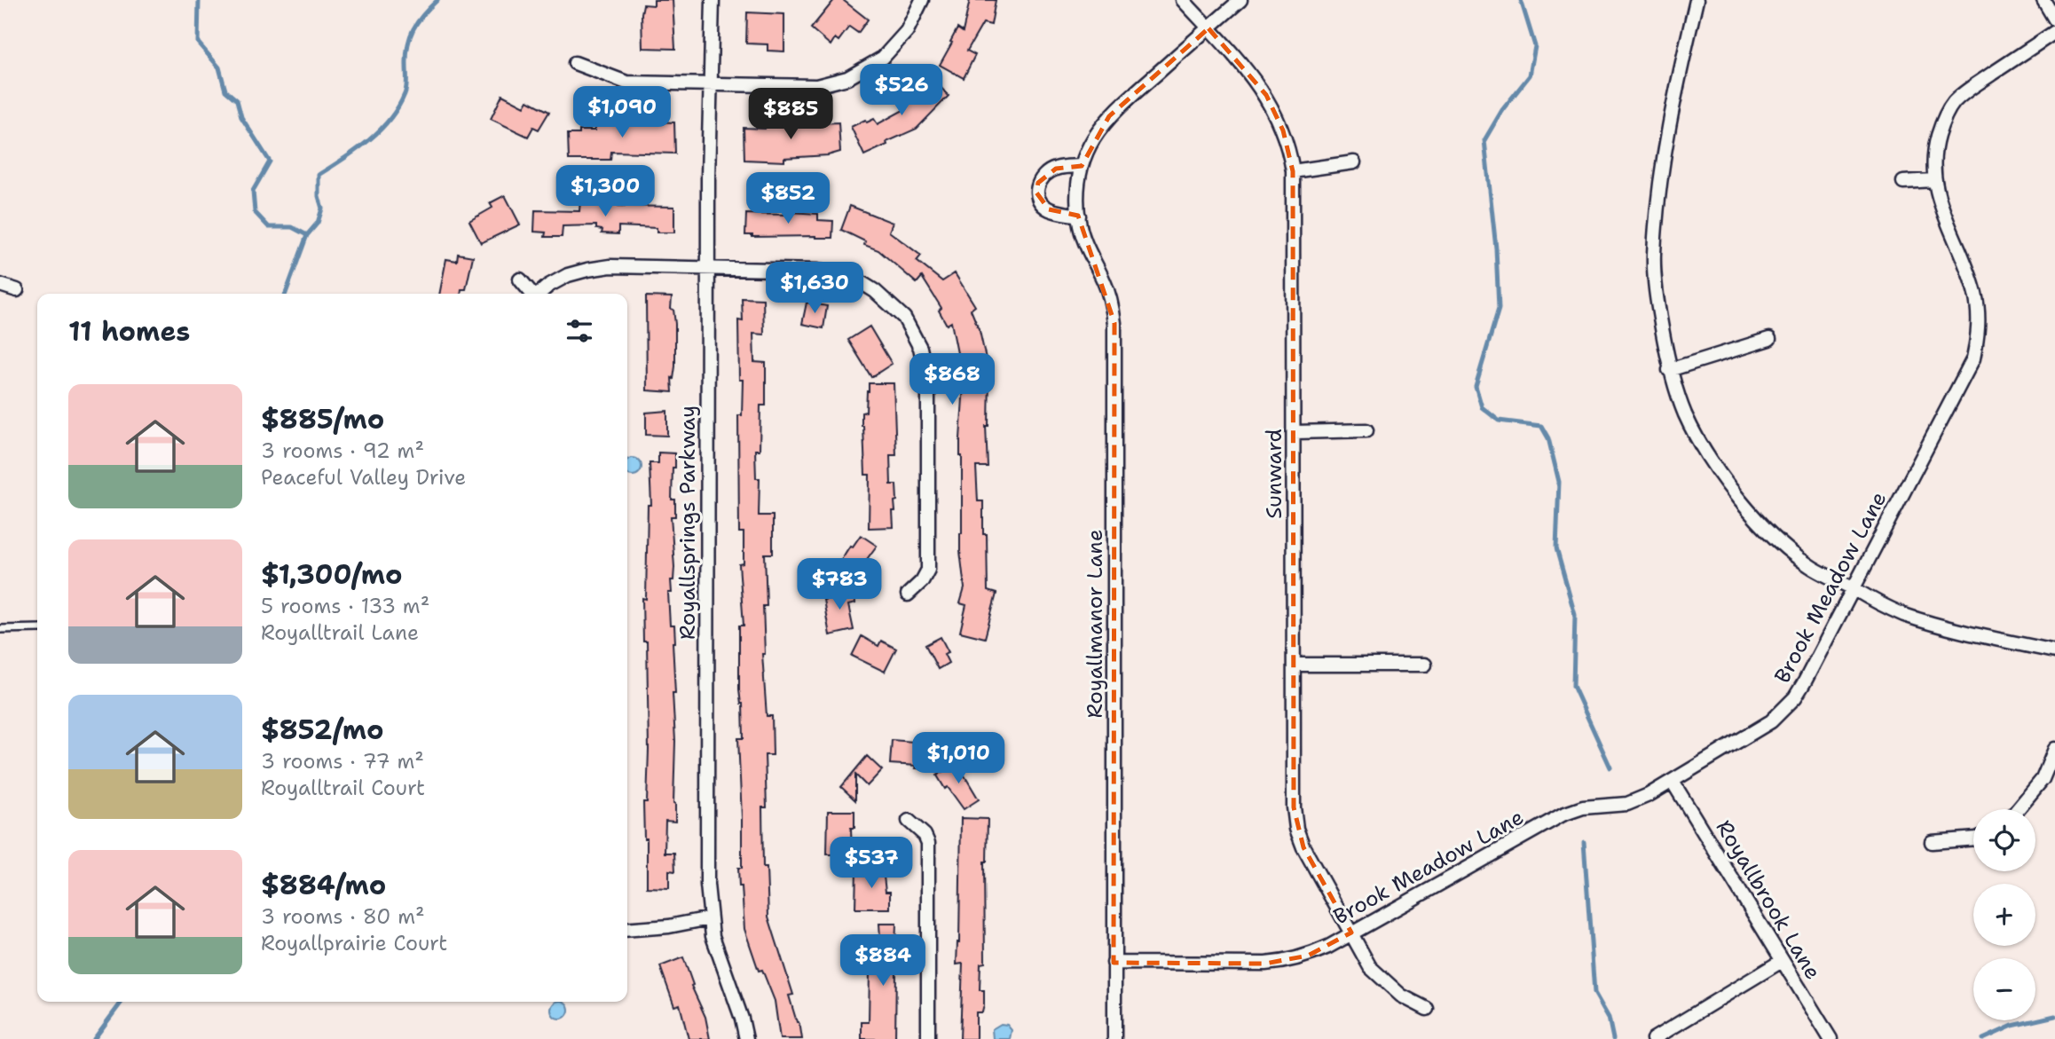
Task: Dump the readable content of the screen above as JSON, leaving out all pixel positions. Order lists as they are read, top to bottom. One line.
{"streets":{"street":["Sunward","Royallsprings Parkway","Brook Meadow Lane","Royallmanor Lane","Royallbrook Lane"]},"crossings":[["Sunward","Brook Meadow Lane"],["Sunward","Royallmanor Lane"],["Brook Meadow Lane","Royallmanor Lane"],["Brook Meadow Lane","Royallbrook Lane"]],"page":{"price":["$526","$1,090","$885","$1,300","$852","$1,630","$868","$783","$1,010","$537","$884"],"heading":"11 homes","list":[{"name":"$885/mo","note":"3 rooms · 92 m² · Peaceful Valley Drive"},{"name":"$1,300/mo","note":"5 rooms · 133 m² · Royalltrail Lane"},{"name":"$852/mo","note":"3 rooms · 77 m² · Royalltrail Court"},{"name":"$884/mo","note":"3 rooms · 80 m² · Royallprairie Court"}],"map_buttons":["+","−"]}}
